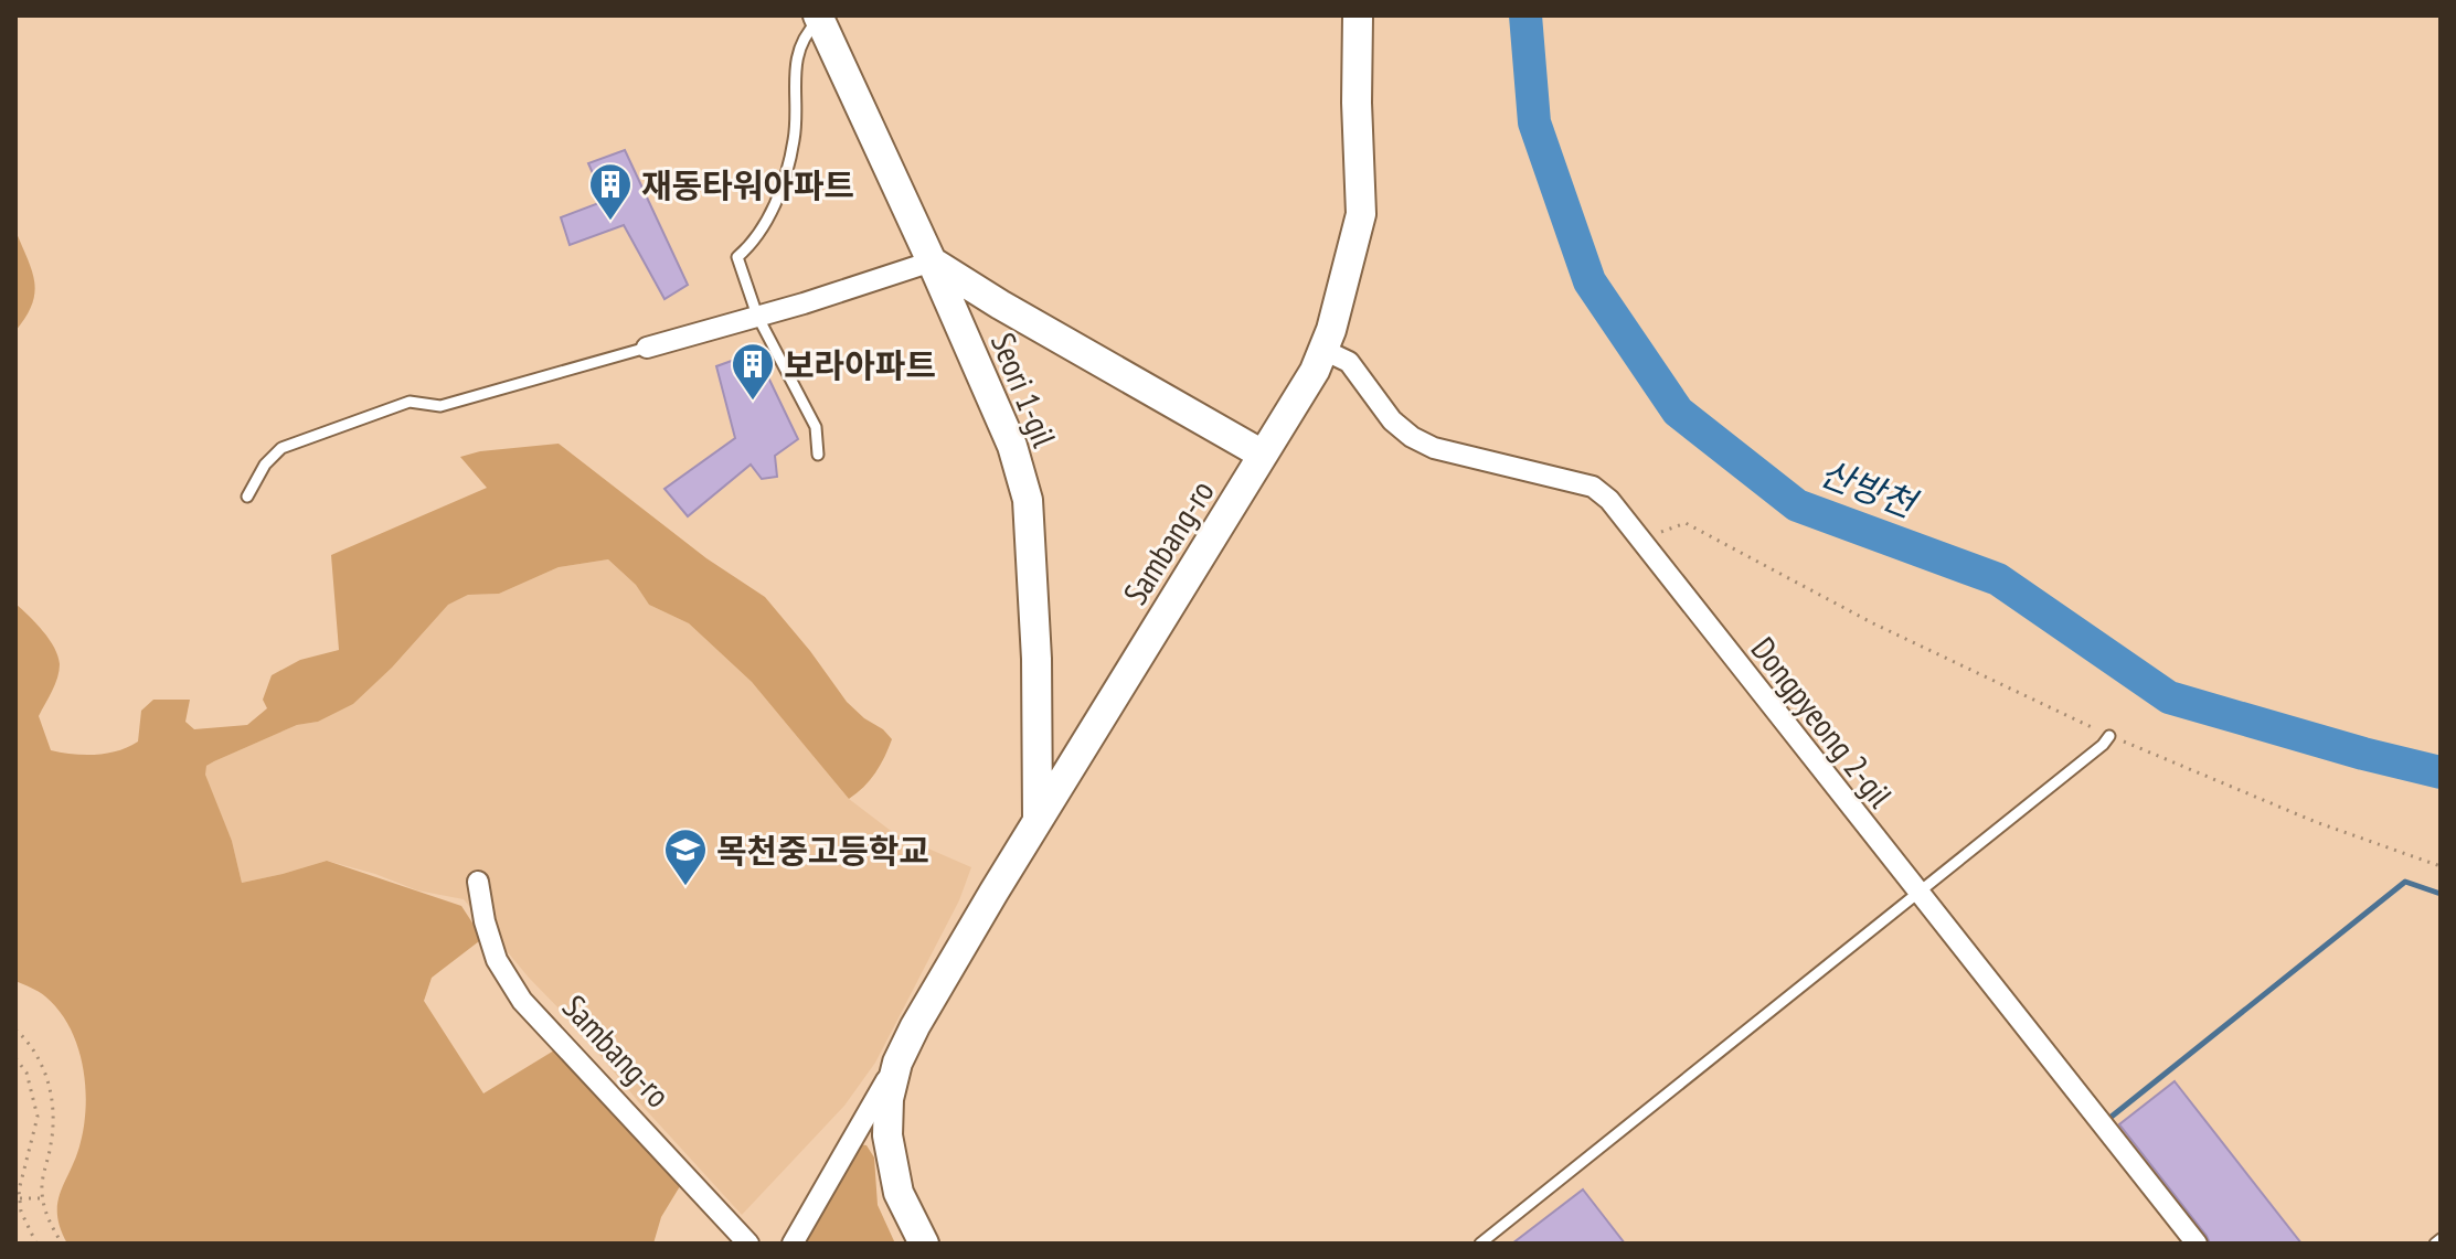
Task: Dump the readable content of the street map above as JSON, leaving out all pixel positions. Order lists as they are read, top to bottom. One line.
{"streets":{"street":["Seori 1-gil","Sambang-ro","Dongpyeong 2-gil"]},"crossings":[["Seori 1-gil","Sambang-ro"],["Sambang-ro","Dongpyeong 2-gil"]],"water":["산방천"],"places":{"building":["재동타워아파트","보라아파트"],"school or university":["목천중고등학교"]}}
